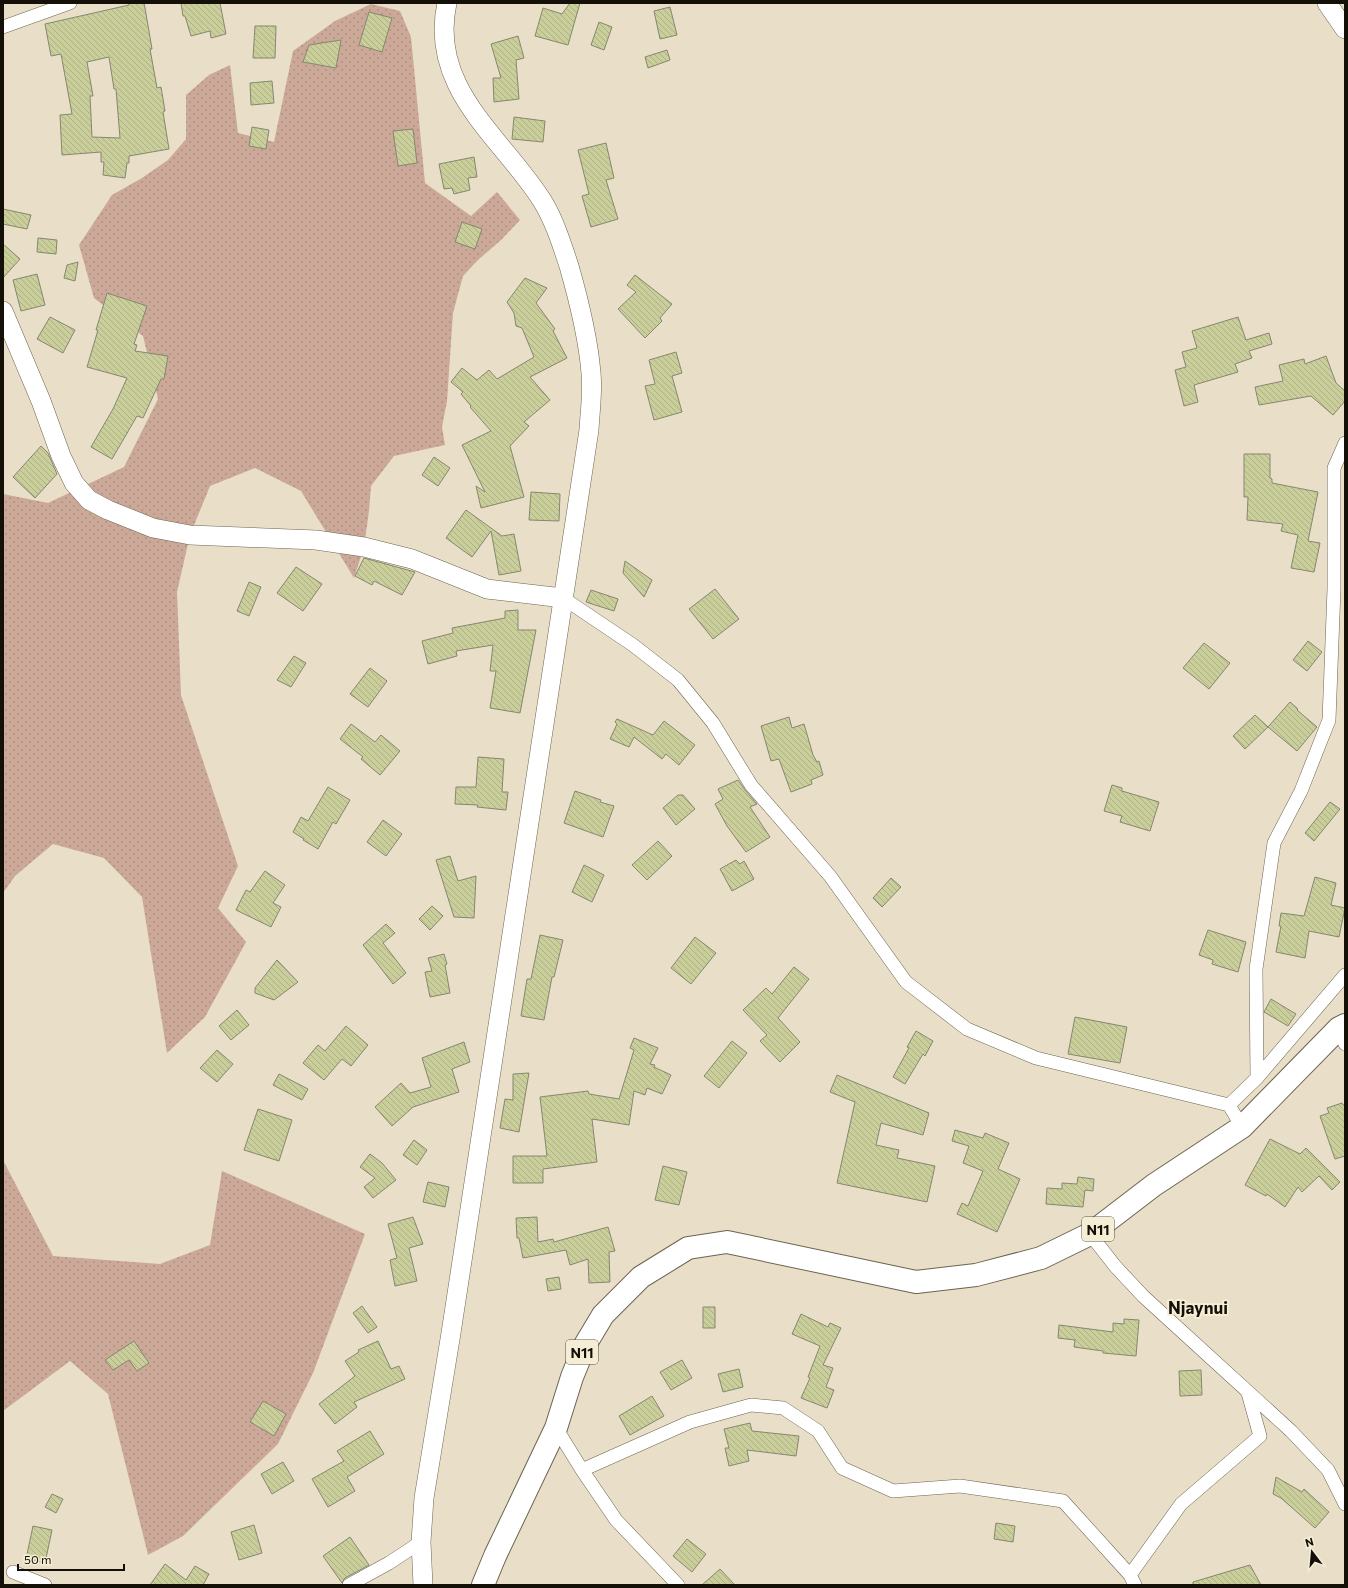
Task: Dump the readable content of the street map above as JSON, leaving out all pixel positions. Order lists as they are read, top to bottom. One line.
{"streets":{"highway":["N11"]},"districts":["Njaynui"],"scale_bar":"50 m","north":"top"}
